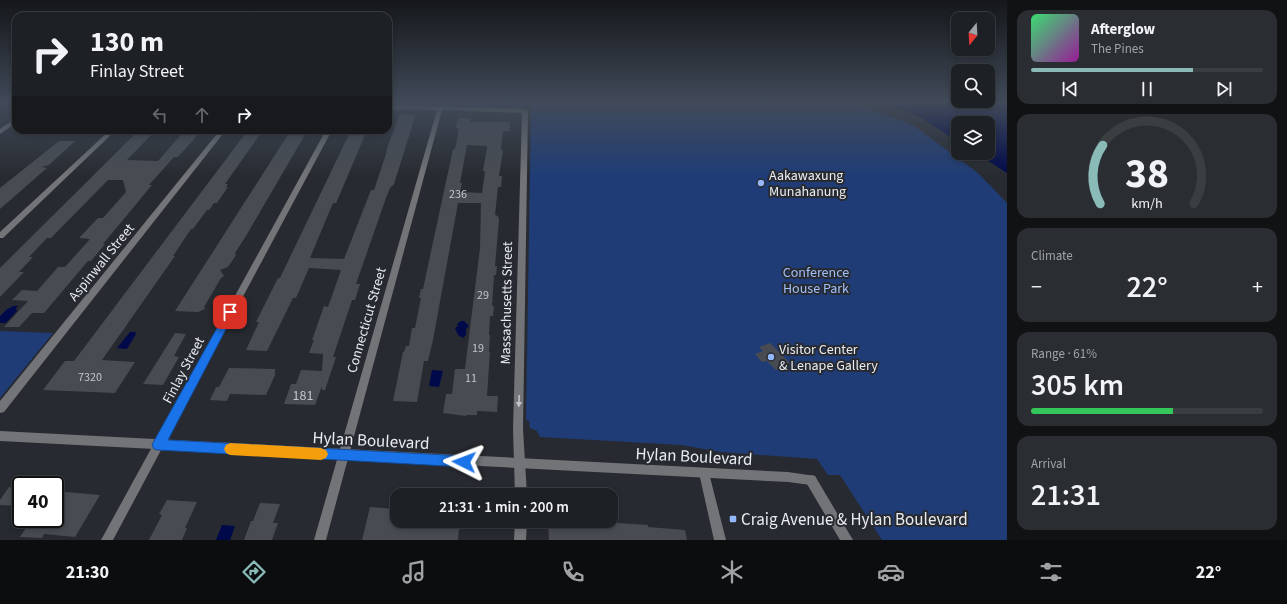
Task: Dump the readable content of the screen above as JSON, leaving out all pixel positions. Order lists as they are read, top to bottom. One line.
{"streets":{"street":["Aspinwall Street","Massachusetts Street","Connecticut Street","Finlay Street","Hylan Boulevard"]},"crossings":[["Massachusetts Street","Hylan Boulevard"],["Connecticut Street","Hylan Boulevard"],["Finlay Street","Hylan Boulevard"]],"one_way":["Massachusetts Street"],"parks":["Conference House Park"],"places":{"other":["Aakawaxung Munahanung","Visitor Center & Lenape Gallery"],"transit":["Craig Avenue & Hylan Boulevard"]},"house_numbers":["236","29","19","7320","11","181"],"north":"bottom","page":{"turn":["130 m","Finlay Street"],"song":["Afterglow","The Pines"],"tile":["Climate",["Range · 61%","305 km"],["Arrival","21:31"]],"heat":["−","22°","+"],"limit":"40","trip":"21:31 · 1 min · 200 m","tabs":["21:30","22°"],"gauge":["38","km/h"]}}
